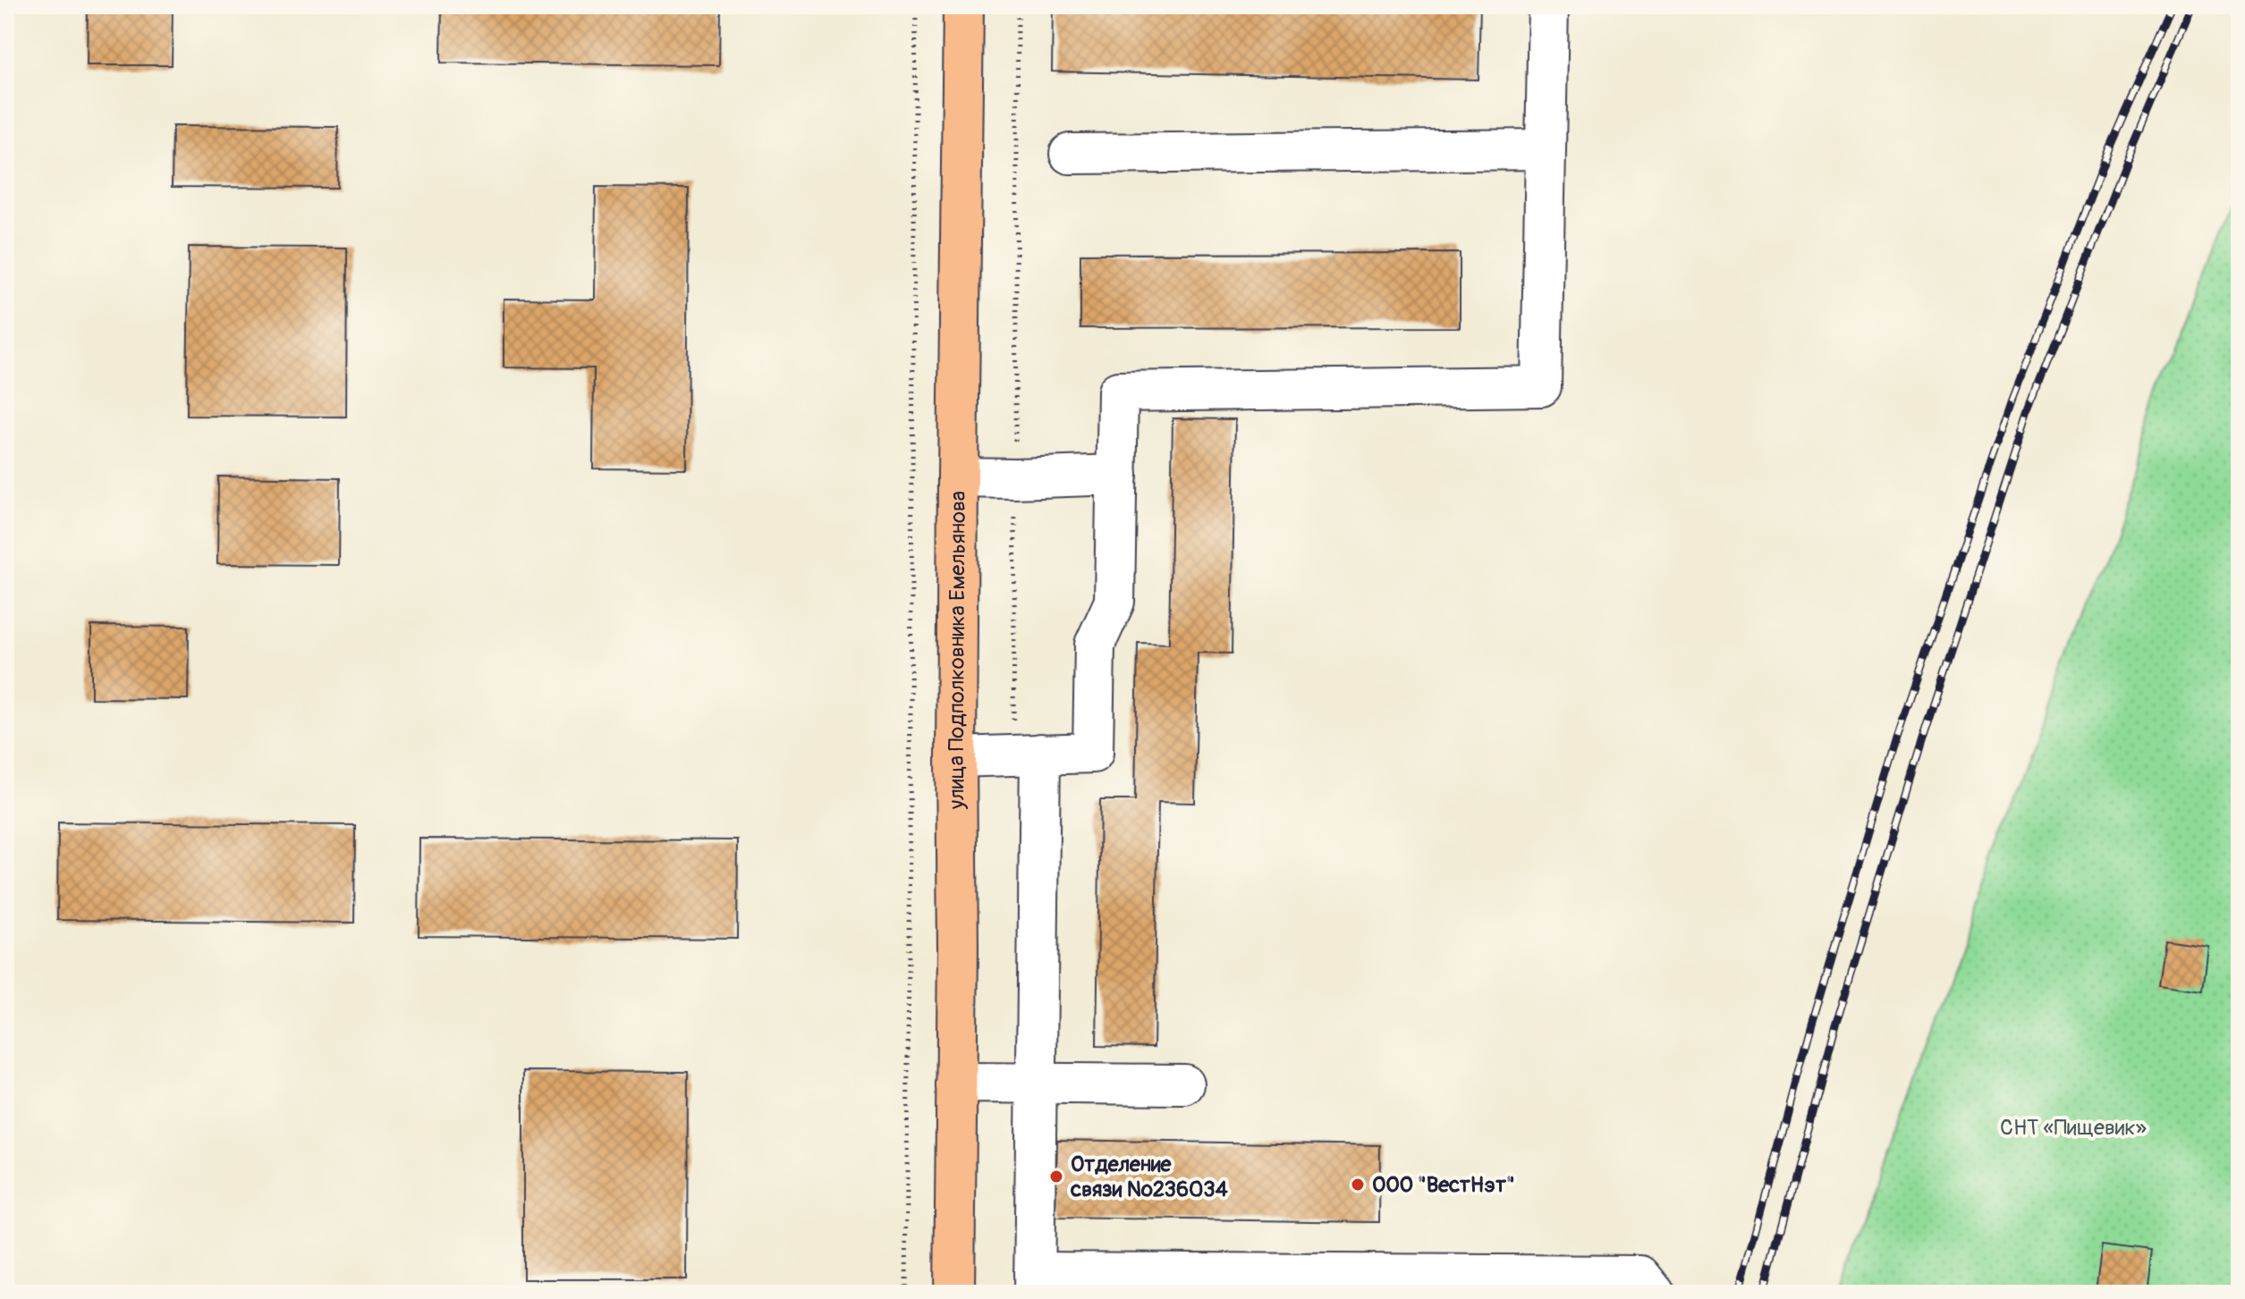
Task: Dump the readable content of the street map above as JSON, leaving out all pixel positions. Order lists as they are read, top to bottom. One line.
{"streets":{"main road":["улица Подполковника Емельянова"]},"parks":["СНТ «Пищевик»"],"places":["Отделение связи №236034","ООО \"ВестНэт\""]}
